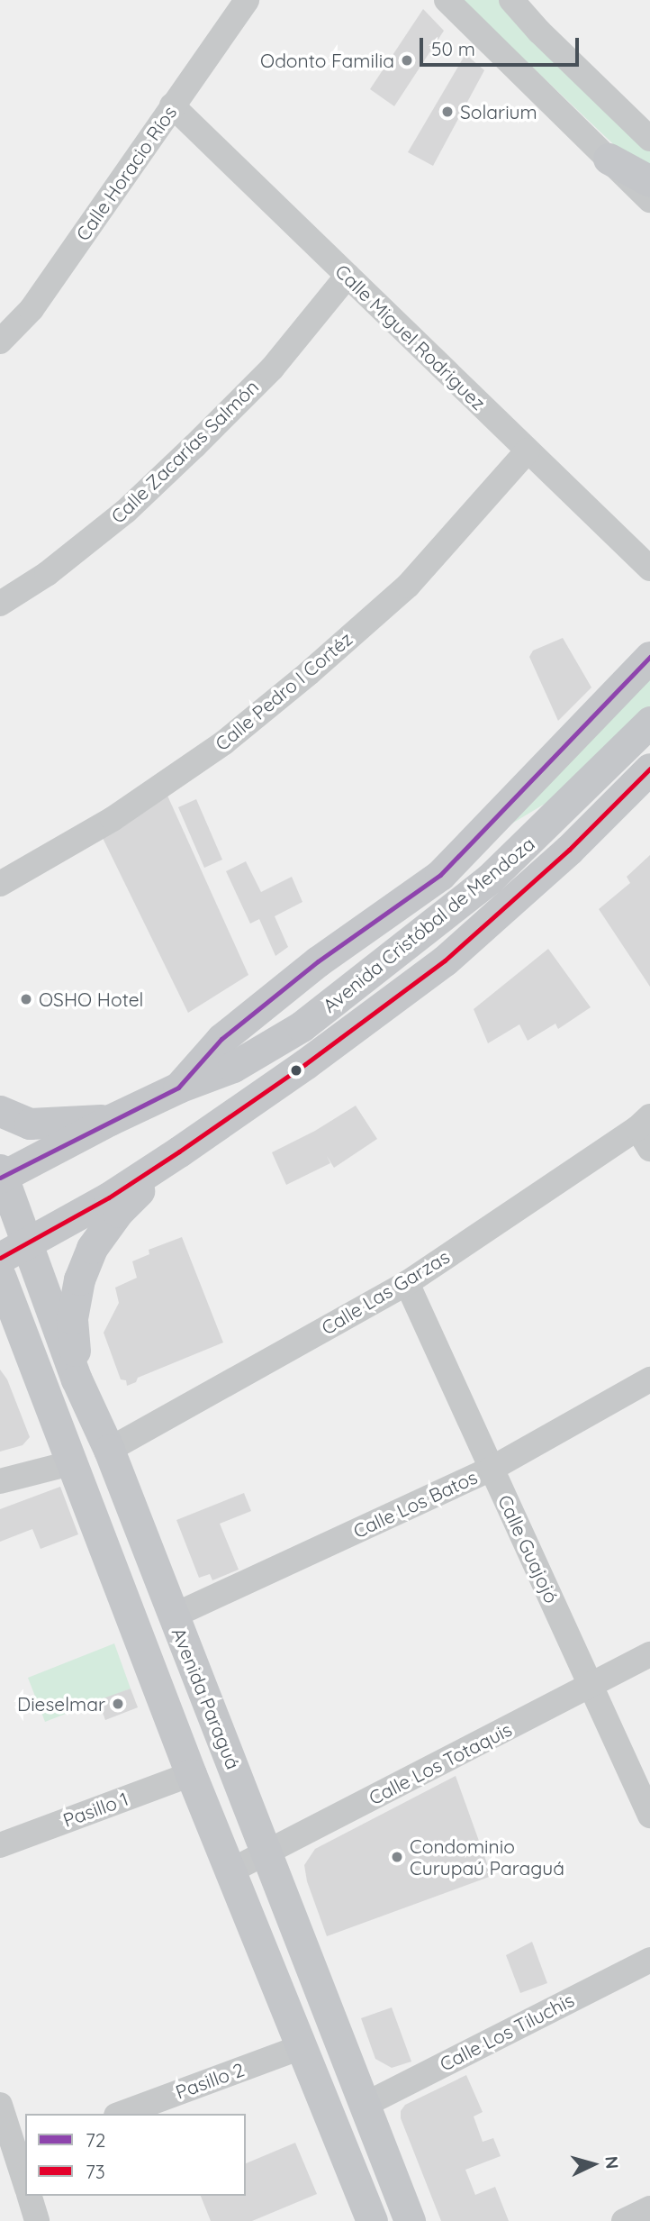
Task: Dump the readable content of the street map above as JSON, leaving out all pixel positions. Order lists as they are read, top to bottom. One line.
{"streets":{"main road":["Avenida Cristóbal de Mendoza","Avenida Paraguá"],"street":["Calle Horacio Ríos","Calle Miguel Rodriguez","Calle Zacarías Salmón","Calle Pedro I Cortéz","Calle Las Garzas","Calle Los Batos","Calle Guajojó","Calle Los Totaquis","Pasillo 1","Calle Los Tiluchis","Pasillo 2"]},"crossings":[["Calle Horacio Ríos","Calle Miguel Rodriguez"],["Calle Miguel Rodriguez","Calle Zacarías Salmón"],["Calle Miguel Rodriguez","Calle Pedro I Cortéz"],["Avenida Cristóbal de Mendoza","Avenida Paraguá"],["Calle Las Garzas","Calle Guajojó"],["Calle Las Garzas","Avenida Paraguá"],["Calle Los Batos","Calle Guajojó"],["Calle Los Batos","Avenida Paraguá"],["Calle Guajojó","Calle Los Totaquis"],["Avenida Paraguá","Calle Los Totaquis"],["Avenida Paraguá","Calle Los Tiluchis"]],"places":["Odonto Familia","Solarium","OSHO Hotel","Dieselmar","Condominio Curupaú Paraguá"],"lines":["transit line 72","transit line 73"],"legend":["72","73"],"scale_bar":"50 m","north":"right"}
